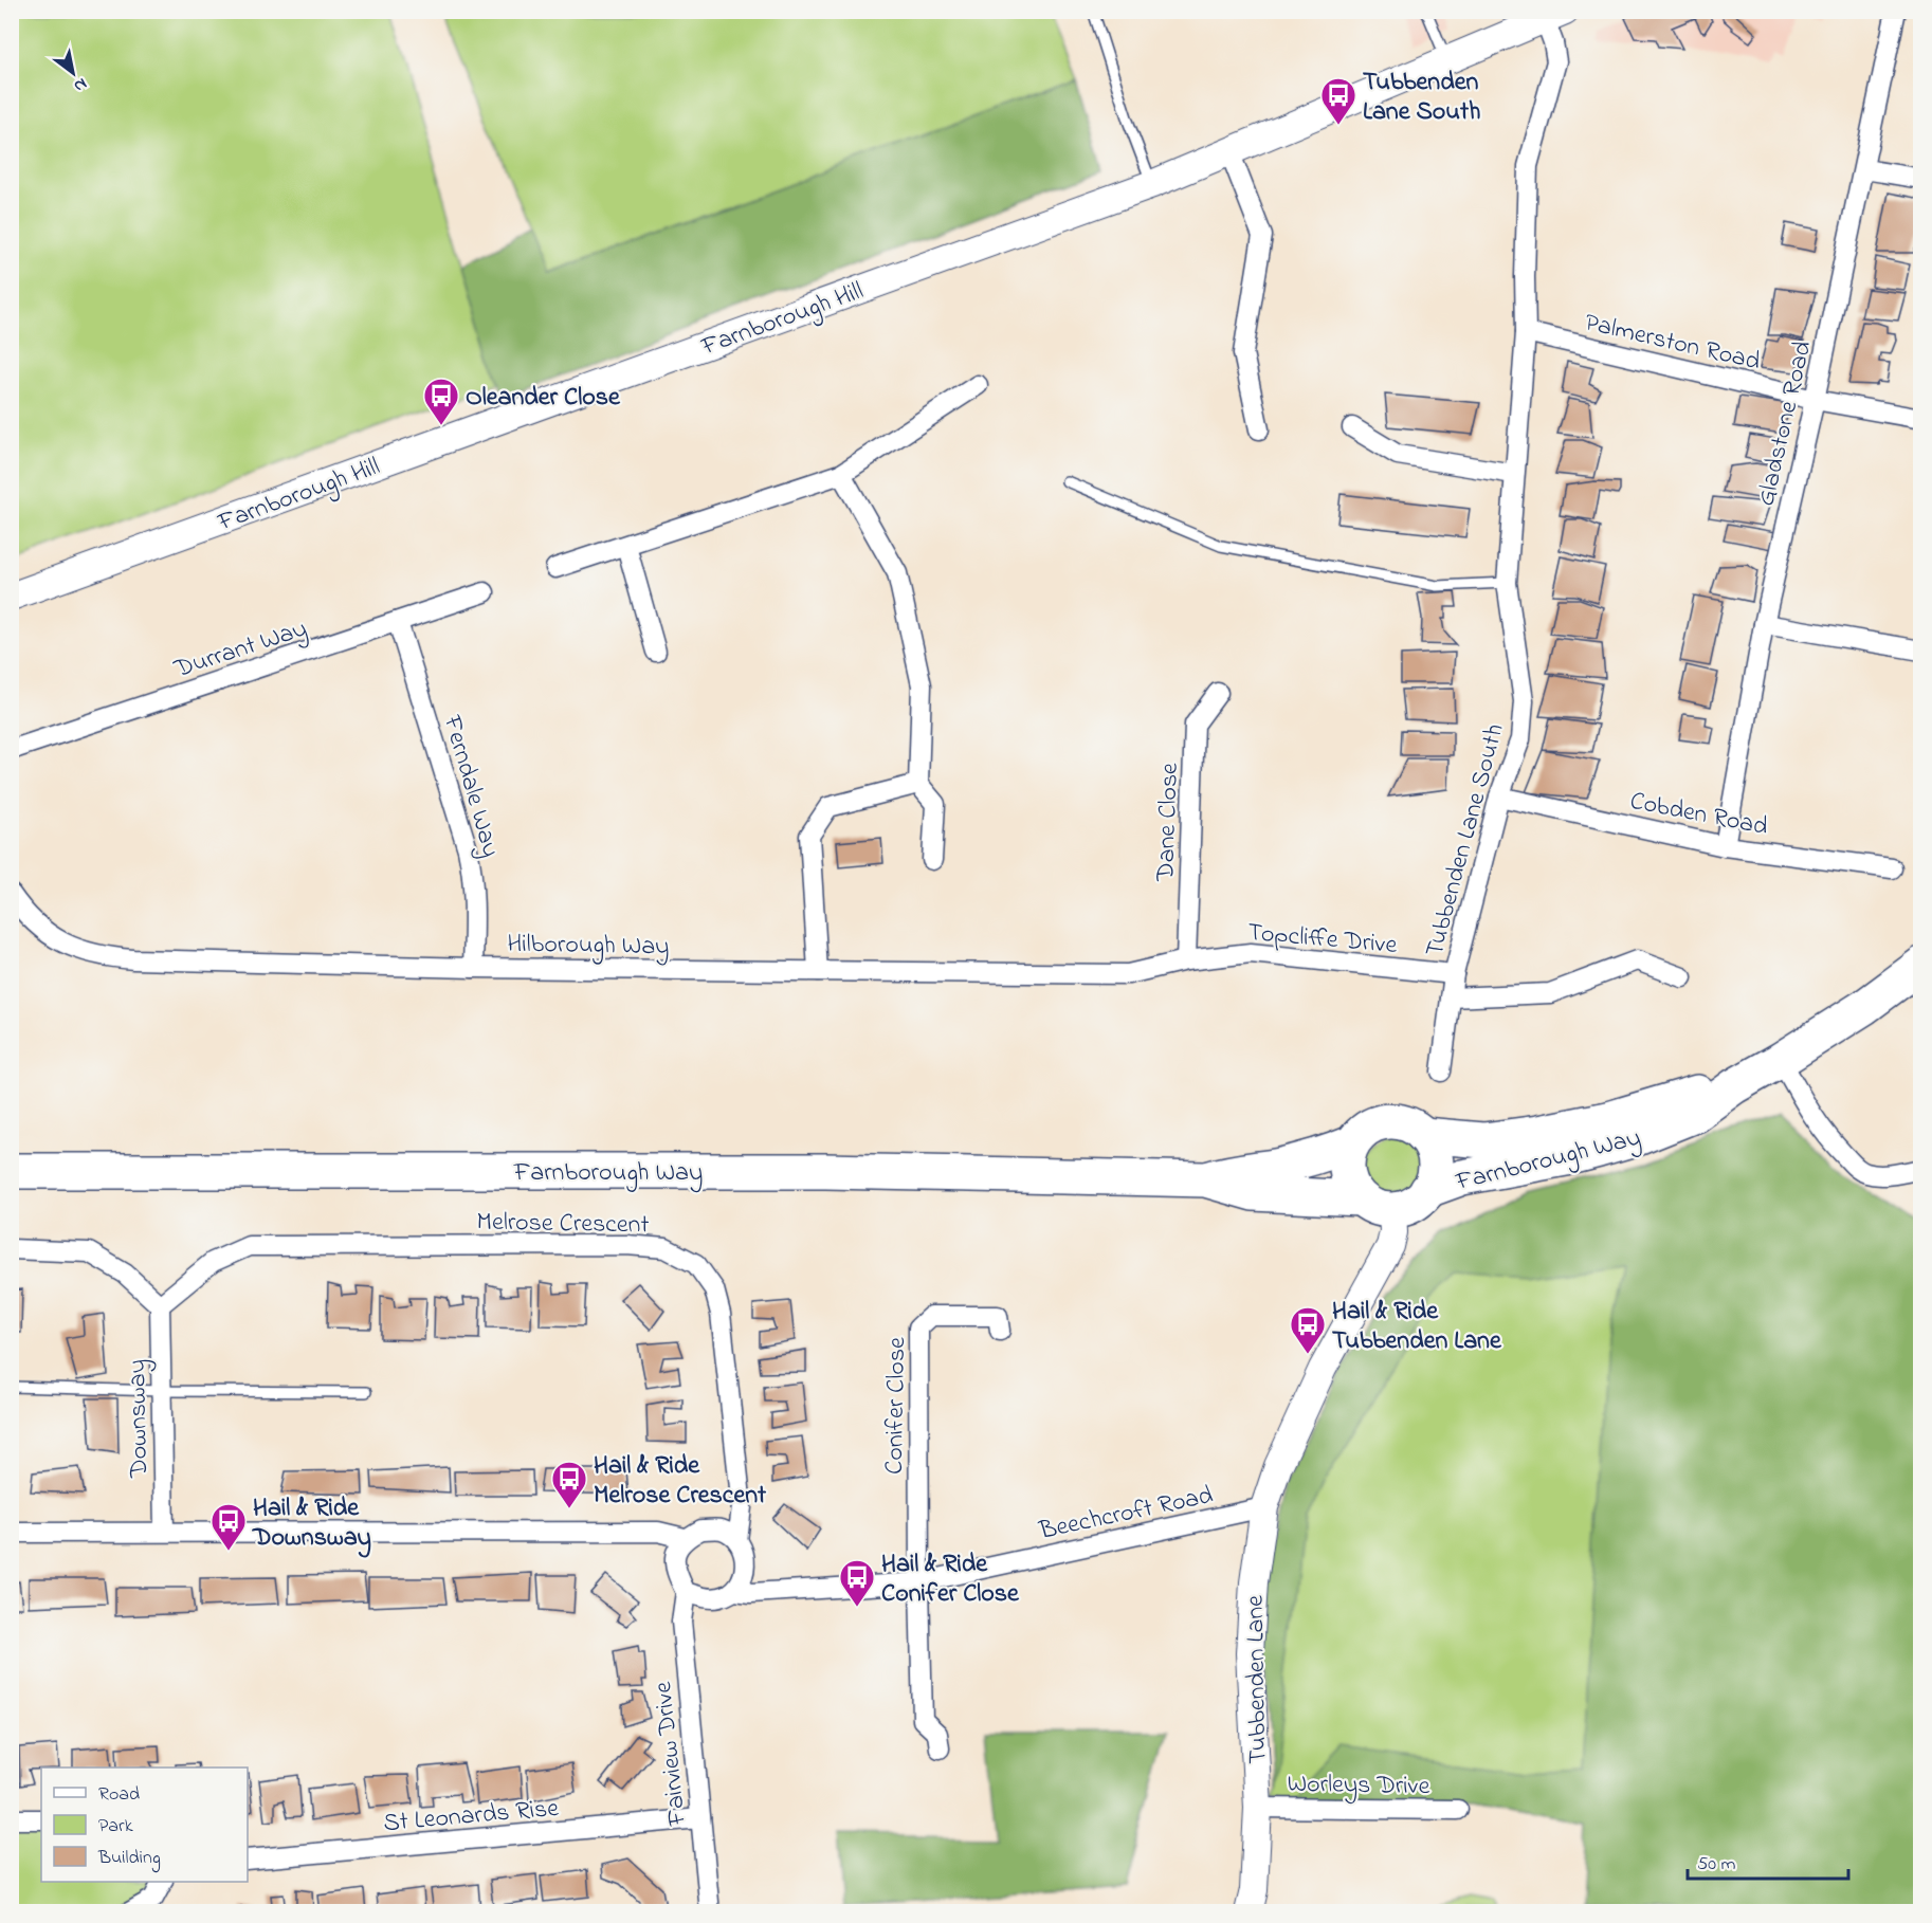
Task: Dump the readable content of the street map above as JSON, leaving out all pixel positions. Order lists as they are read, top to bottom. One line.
{"streets":{"highway":["Farnborough Way"],"main road":["Farnborough Hill","Tubbenden Lane"],"street":["Palmerston Road","Gladstone Road","Durrant Way","Ferndale Way","Cobden Road","Dane Close","Tubbenden Lane South","Topcliffe Drive","Hilborough Way","Melrose Crescent","Conifer Close","Downsway","Beechcroft Road","Fairview Drive","Worleys Drive","St Leonards Rise"]},"crossings":[["Farnborough Hill","Tubbenden Lane South"],["Palmerston Road","Gladstone Road"],["Palmerston Road","Tubbenden Lane South"],["Gladstone Road","Cobden Road"],["Durrant Way","Ferndale Way"],["Ferndale Way","Hilborough Way"],["Cobden Road","Tubbenden Lane South"],["Dane Close","Topcliffe Drive"],["Dane Close","Hilborough Way"],["Tubbenden Lane South","Topcliffe Drive"],["Topcliffe Drive","Hilborough Way"],["Farnborough Way","Tubbenden Lane"],["Melrose Crescent","Downsway"],["Melrose Crescent","Beechcroft Road"],["Melrose Crescent","Fairview Drive"],["Conifer Close","Beechcroft Road"],["Beechcroft Road","Tubbenden Lane"],["Beechcroft Road","Fairview Drive"],["Tubbenden Lane","Worleys Drive"],["Fairview Drive","St Leonards Rise"]],"places":{"bus stop":["Tubbenden Lane South","Oleander Close","Hail & Ride Tubbenden Lane","Hail & Ride Melrose Crescent","Hail & Ride Downsway","Hail & Ride Conifer Close"]},"legend":["Road","Park","Building"],"scale_bar":"50 m","north":"bottom right"}
